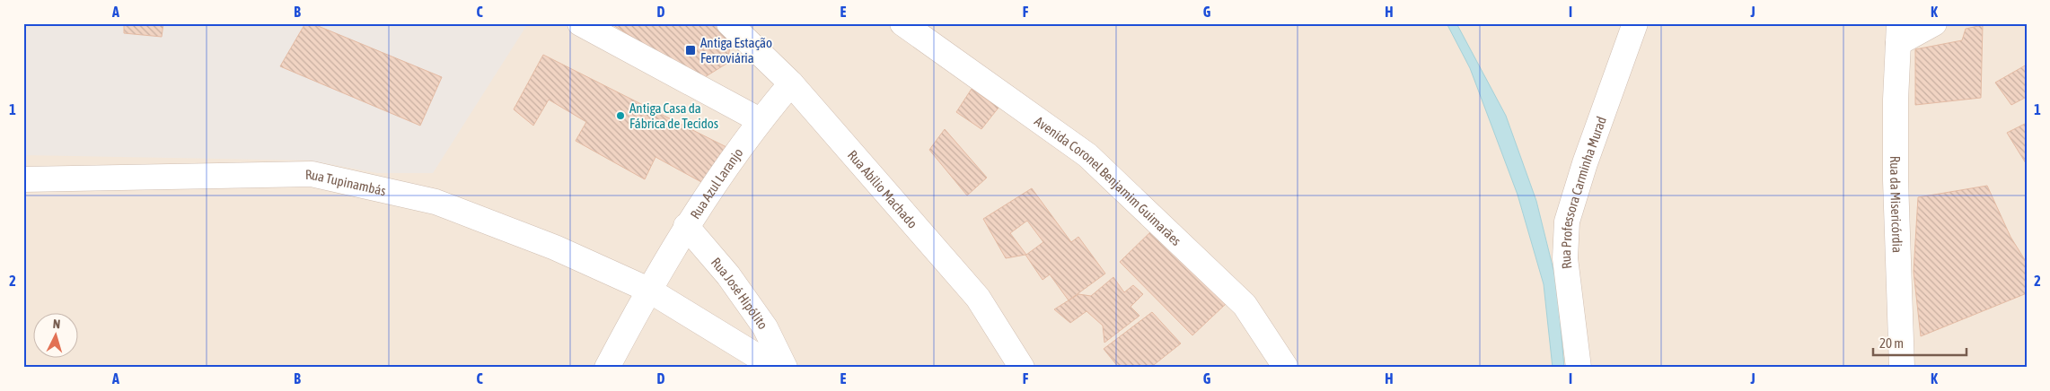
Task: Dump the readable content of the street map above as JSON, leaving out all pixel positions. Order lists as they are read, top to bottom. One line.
{"streets":{"street":["Avenida Coronel Benjamim Guimarães","Rua Tupinambás","Rua Azul Laranjo","Rua Abílio Machado","Rua Professora Carminha Murad","Rua da Misericórdia","Rua José Hipólito"]},"crossings":[["Rua Tupinambás","Rua Azul Laranjo"],["Rua Tupinambás","Rua José Hipólito"],["Rua Azul Laranjo","Rua Abílio Machado"],["Rua Azul Laranjo","Rua José Hipólito"]],"places":{"transit":["Antiga Estação Ferroviária"],"other":["Antiga Casa da Fábrica de Tecidos"]},"scale_bar":"20 m","north":"top","grid":{"columns":["A","B","C","D","E","F","G","H","I","J","K"],"rows":["1","2"]}}
